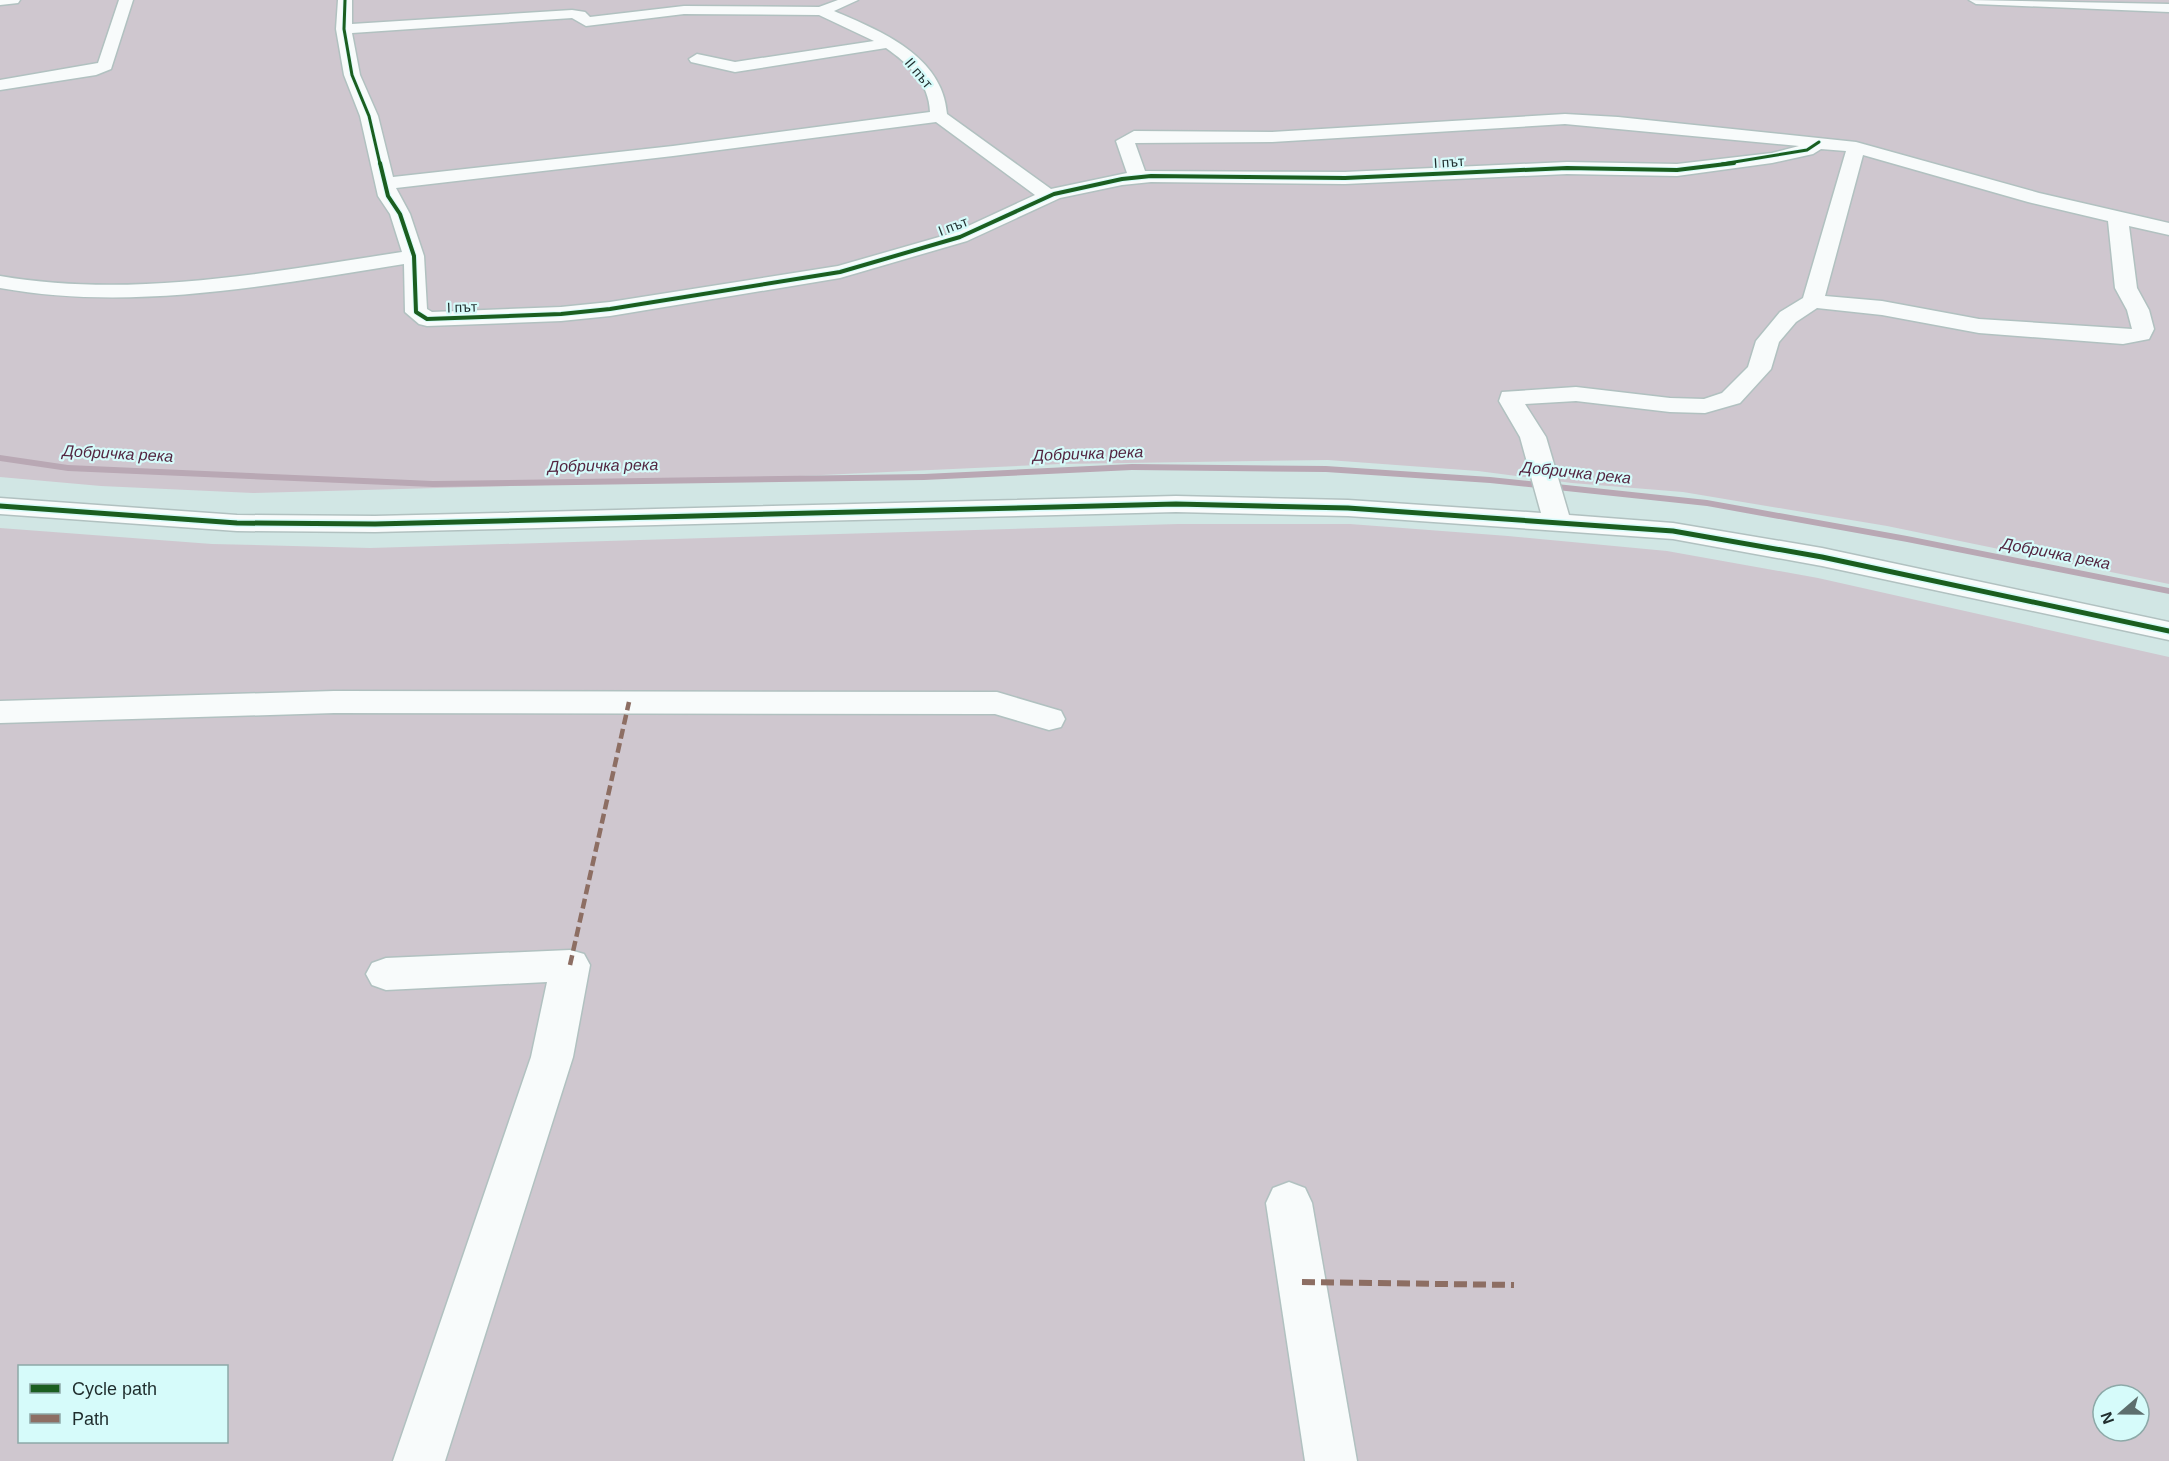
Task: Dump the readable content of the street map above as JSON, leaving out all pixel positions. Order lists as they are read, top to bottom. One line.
{"streets":{"street":["ІІ път","І път"]},"water":["Добричка река"],"legend":["Cycle path","Path"],"north":"left"}
